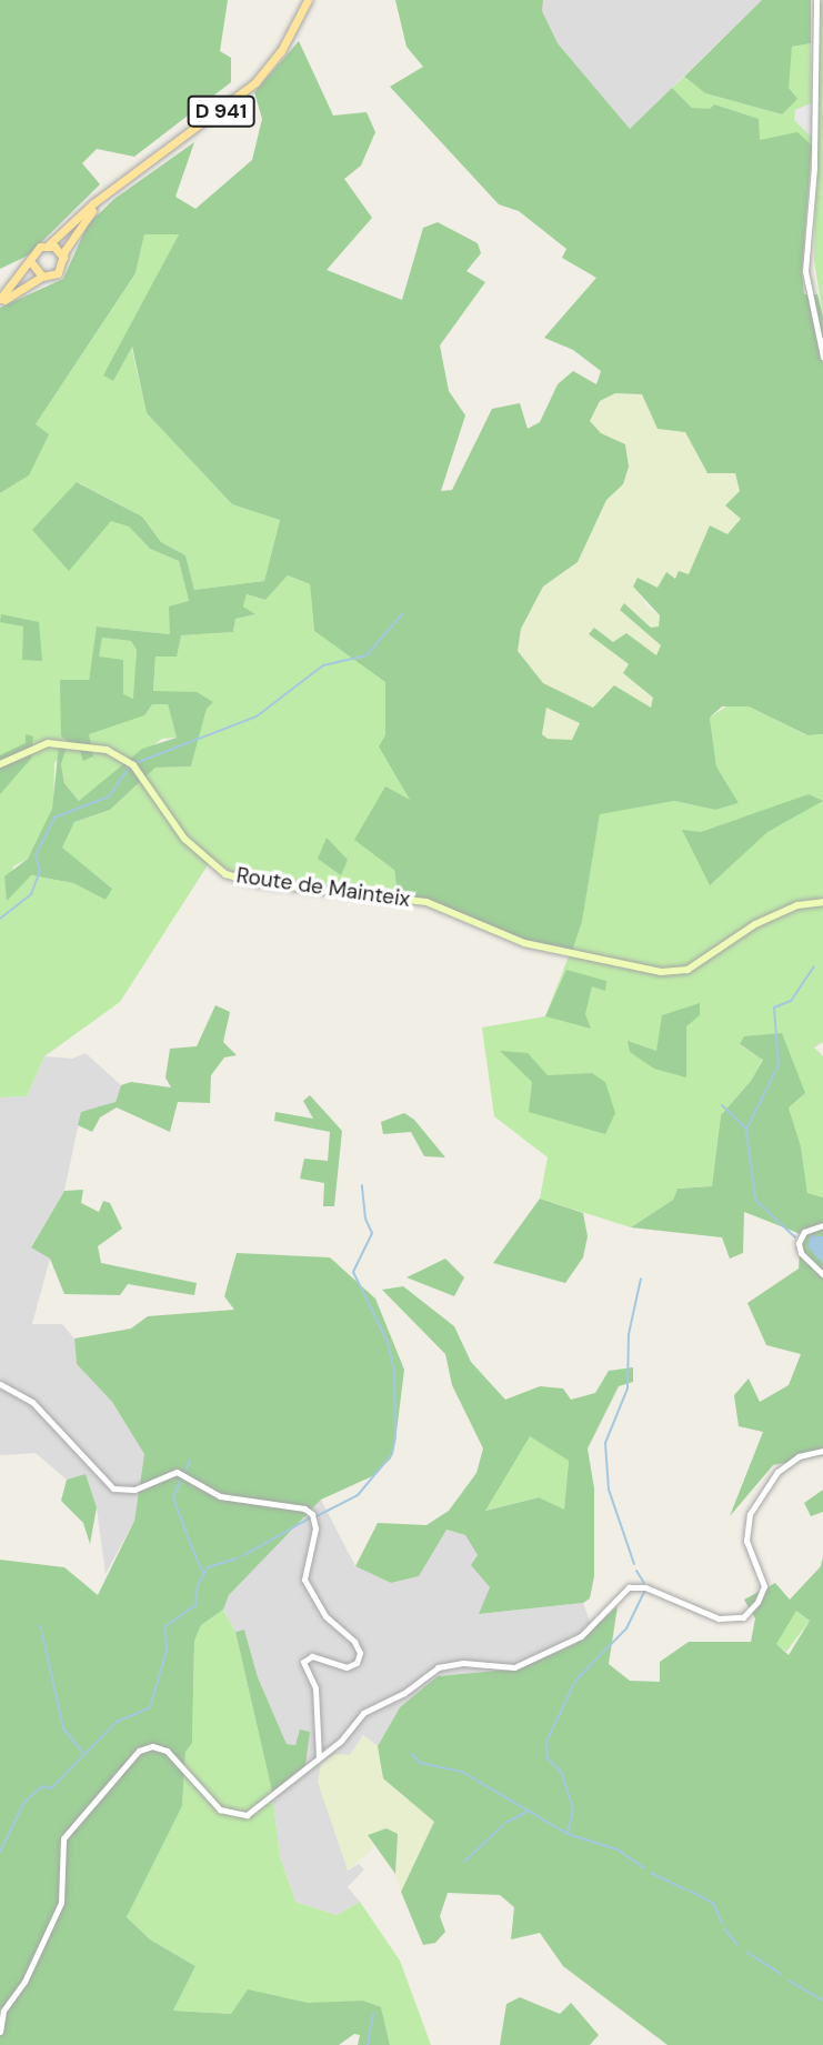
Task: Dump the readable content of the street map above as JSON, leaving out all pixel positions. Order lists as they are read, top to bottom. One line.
{"streets":{"main road":["D 941","Route de Mainteix"]}}
